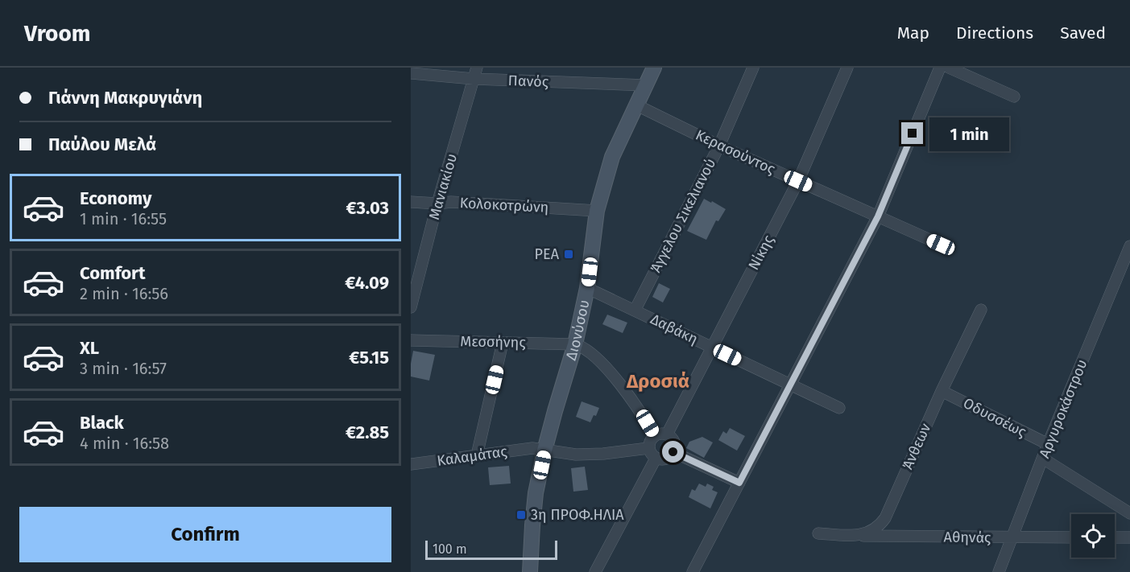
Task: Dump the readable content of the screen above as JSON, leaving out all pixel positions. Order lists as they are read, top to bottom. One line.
{"streets":{"main road":["Διονύσου"],"street":["Πανός","Κερασούντος","Μανιακίου","Κολοκοτρώνη","Άγγελου Σικελιανού","Νίκης","Δαβάκη","Μεσσήνης","Αργυροκάστρου","Οδυσσέως","Άνθεων","Καλαμάτας","Αθηνάς"]},"crossings":[["Πανός","Μανιακίου"],["Πανός","Διονύσου"],["Κερασούντος","Άγγελου Σικελιανού"],["Κερασούντος","Νίκης"],["Κερασούντος","Διονύσου"],["Μανιακίου","Κολοκοτρώνη"],["Κολοκοτρώνη","Διονύσου"],["Άγγελου Σικελιανού","Δαβάκη"],["Νίκης","Δαβάκη"],["Νίκης","Καλαμάτας"],["Δαβάκη","Διονύσου"],["Διονύσου","Μεσσήνης"],["Διονύσου","Καλαμάτας"],["Αργυροκάστρου","Οδυσσέως"],["Αργυροκάστρου","Αθηνάς"],["Οδυσσέως","Άνθεων"],["Άνθεων","Αθηνάς"]],"districts":["Δροσιά"],"places":{"transit":["ΡΕΑ","3η ΠΡΟΦ.ΗΛΙΑ"]},"scale_bar":"100 m","page":{"header":"Vroom","nav":["Map","Directions","Saved"],"banner":["Γιάννη Μακρυγιάνη","Παύλου Μελά"],"bubble":"1 min","list":[{"name":"Economy","note":"1 min · 16:55","value":"€3.03"},{"name":"Comfort","note":"2 min · 16:56","value":"€4.09"},{"name":"XL","note":"3 min · 16:57","value":"€5.15"},{"name":"Black","note":"4 min · 16:58","value":"€2.85"}],"buttons":"Confirm","scale":"100 m"}}
